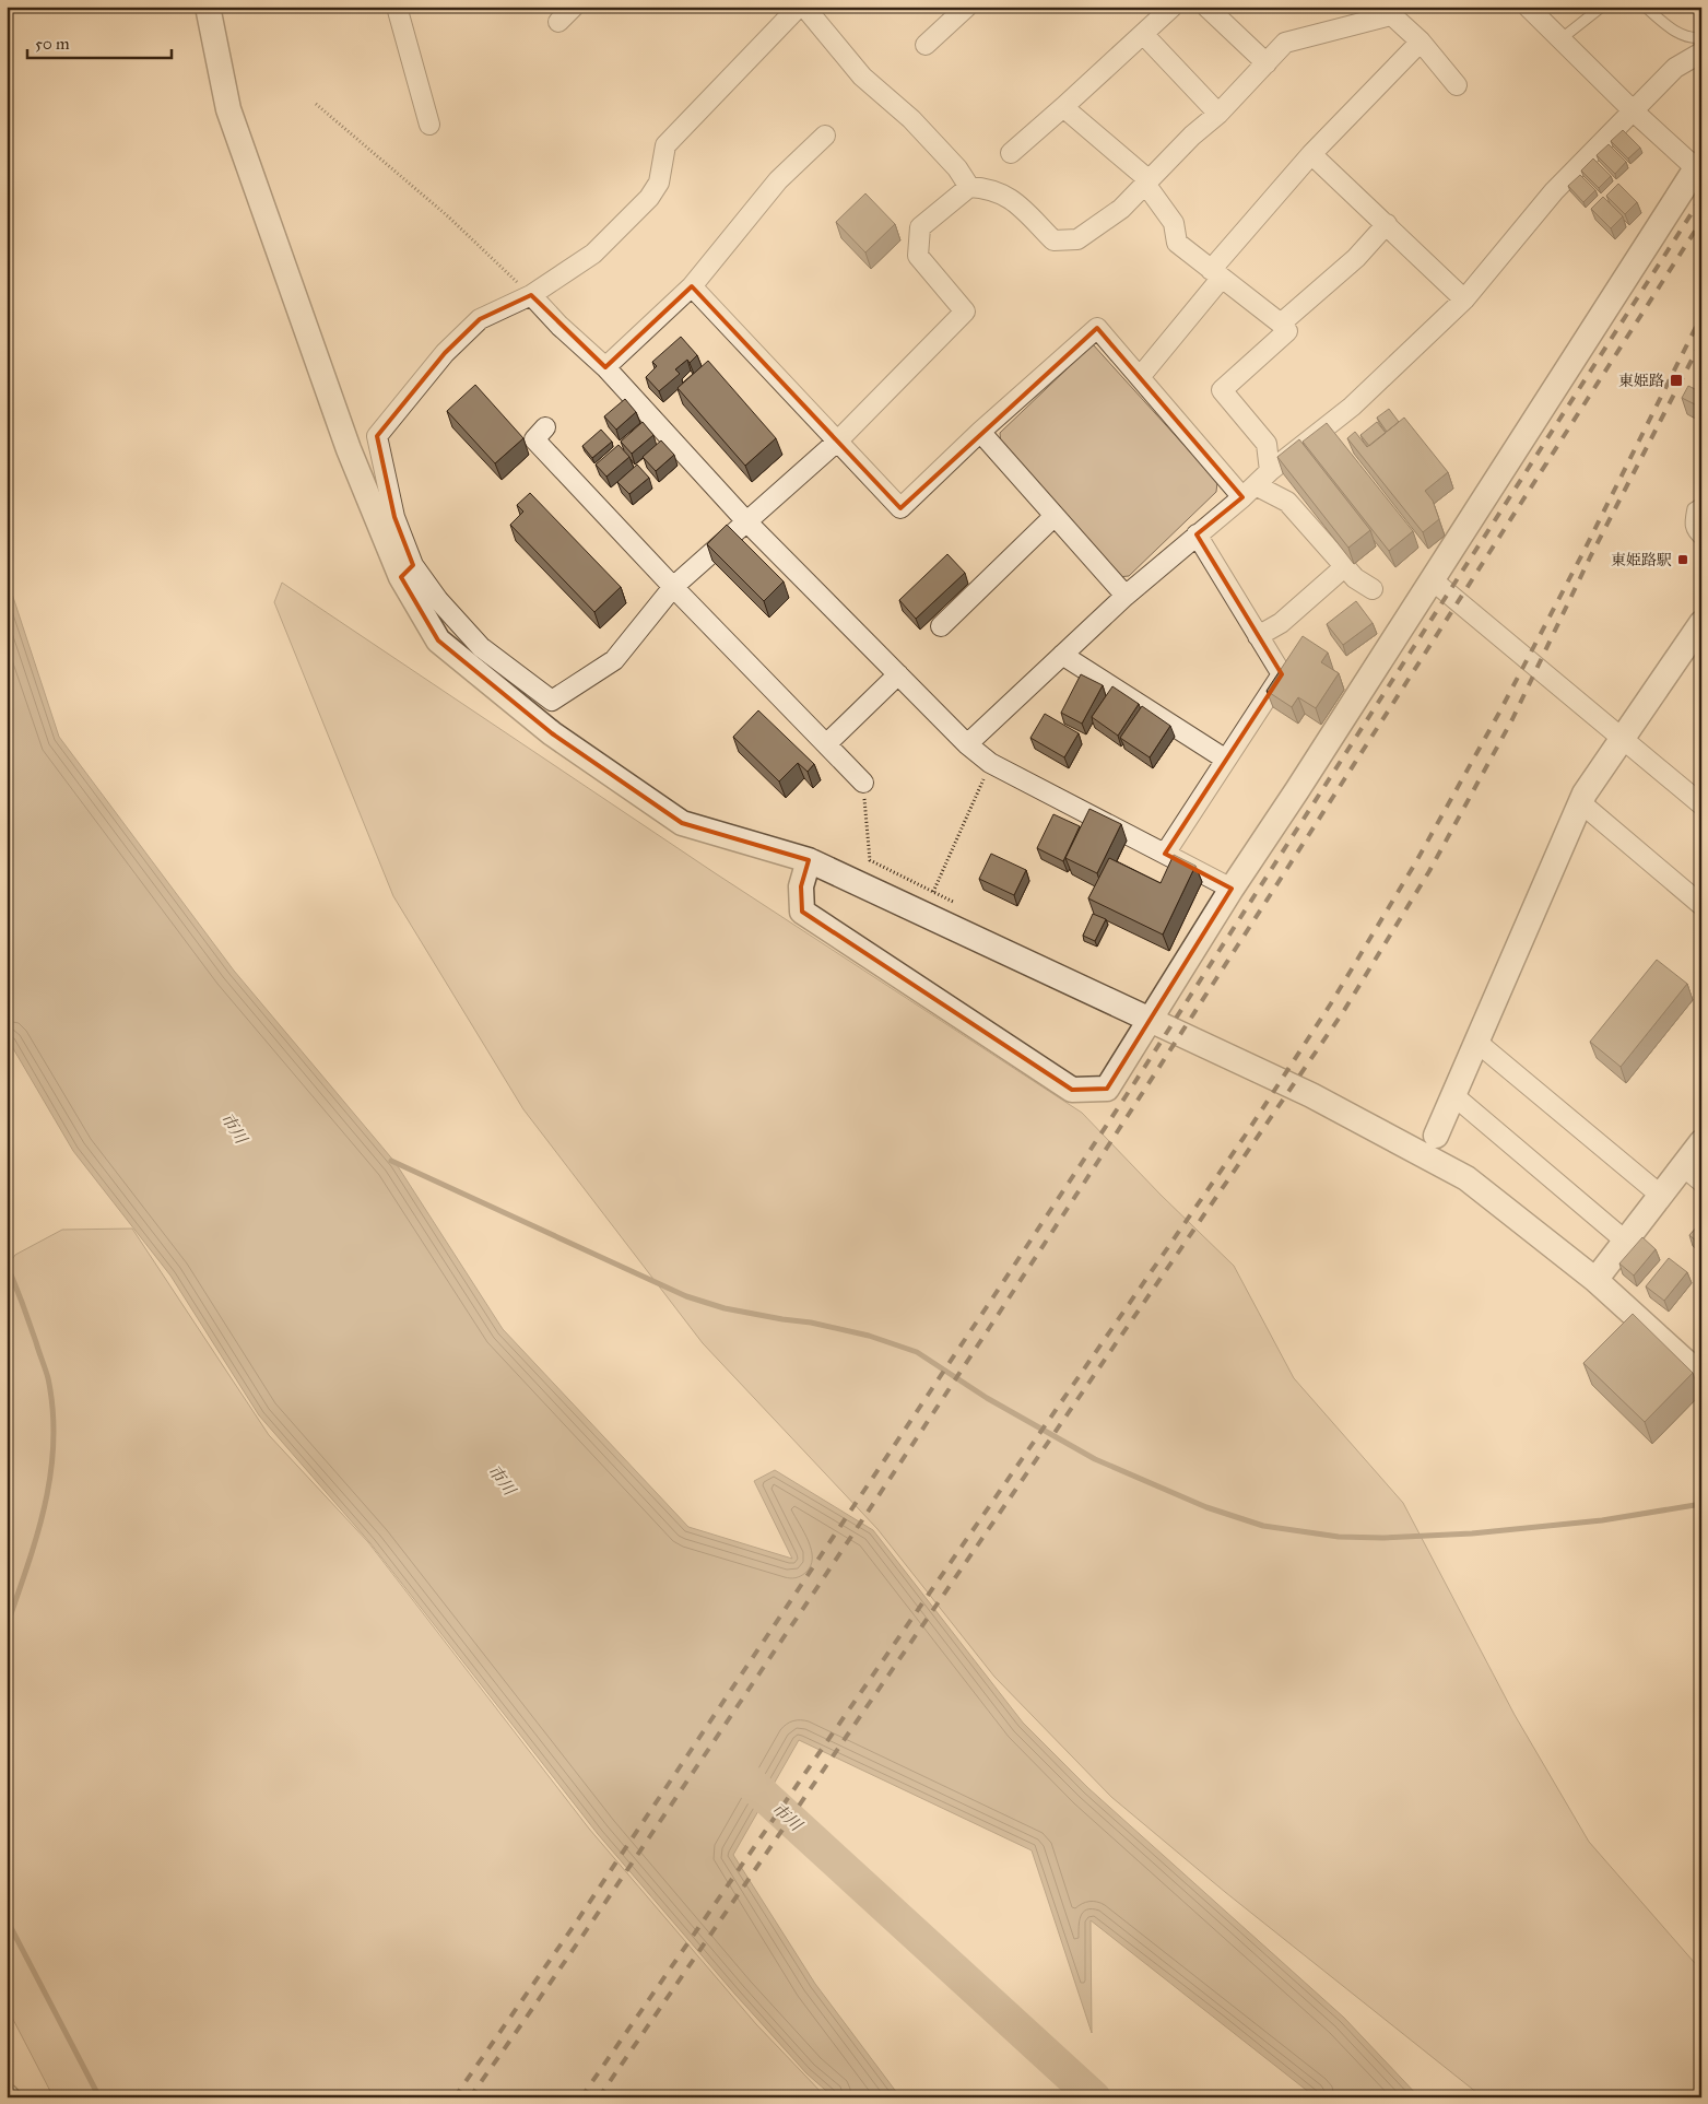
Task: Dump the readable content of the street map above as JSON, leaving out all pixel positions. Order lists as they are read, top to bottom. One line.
{"water":["市川"],"places":{"transit":["東姫路","東姫路駅"]},"scale_bar":"50 m"}
